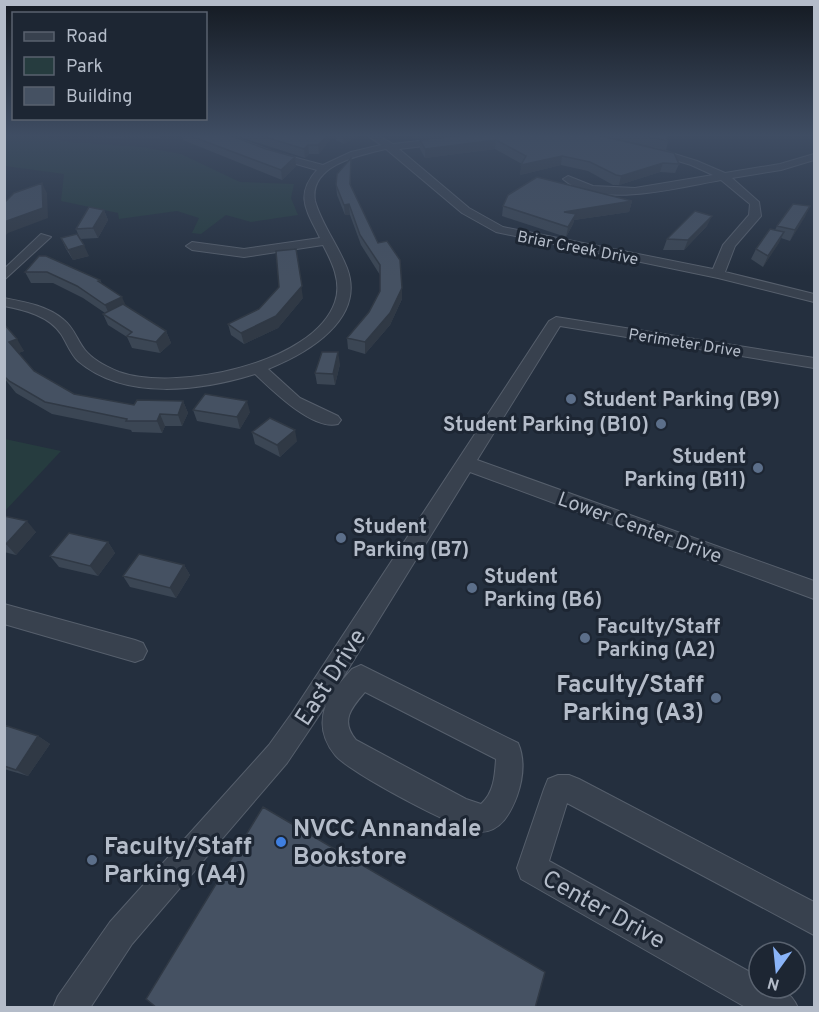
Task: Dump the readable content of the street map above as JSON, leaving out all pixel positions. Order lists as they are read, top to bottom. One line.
{"streets":{"street":["Briar Creek Drive","Perimeter Drive","Lower Center Drive","East Drive","Center Drive"]},"crossings":[["Perimeter Drive","East Drive"],["Lower Center Drive","East Drive"]],"places":["Student Parking (B9)","Student Parking (B10)","Student Parking (B11)","Student Parking (B7)","Student Parking (B6)","Faculty/Staff Parking (A2)","Faculty/Staff Parking (A3)","NVCC Annandale Bookstore","Faculty/Staff Parking (A4)"],"legend":["Road","Park","Building"],"north":"bottom"}
